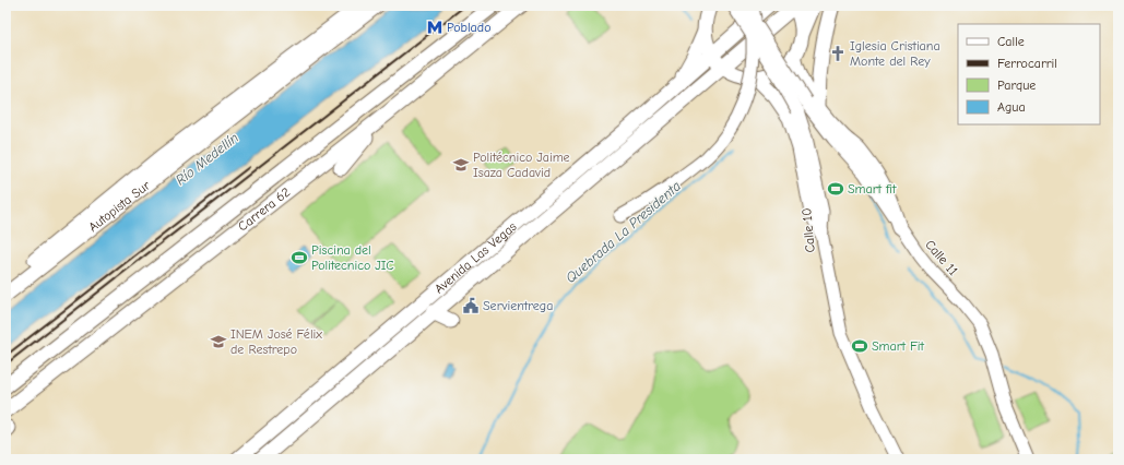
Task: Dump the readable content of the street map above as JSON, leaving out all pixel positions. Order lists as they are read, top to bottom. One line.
{"streets":{"main road":["Autopista Sur","Carrera 62","Calle 10","Calle 11","Avenida Las Vegas"]},"water":["Río Medellín","Quebrada La Presidenta"],"places":{"metro station":["Poblado"],"church":["Iglesia Cristiana Monte del Rey"],"school or university":["Politécnico Jaime Isaza Cadavid","INEM José Félix de Restrepo"],"sports":["Smart fit","Piscina del Politecnico JIC","Smart Fit"],"public building":["Servientrega"]},"legend":["Calle","Ferrocarril","Parque","Agua"]}
